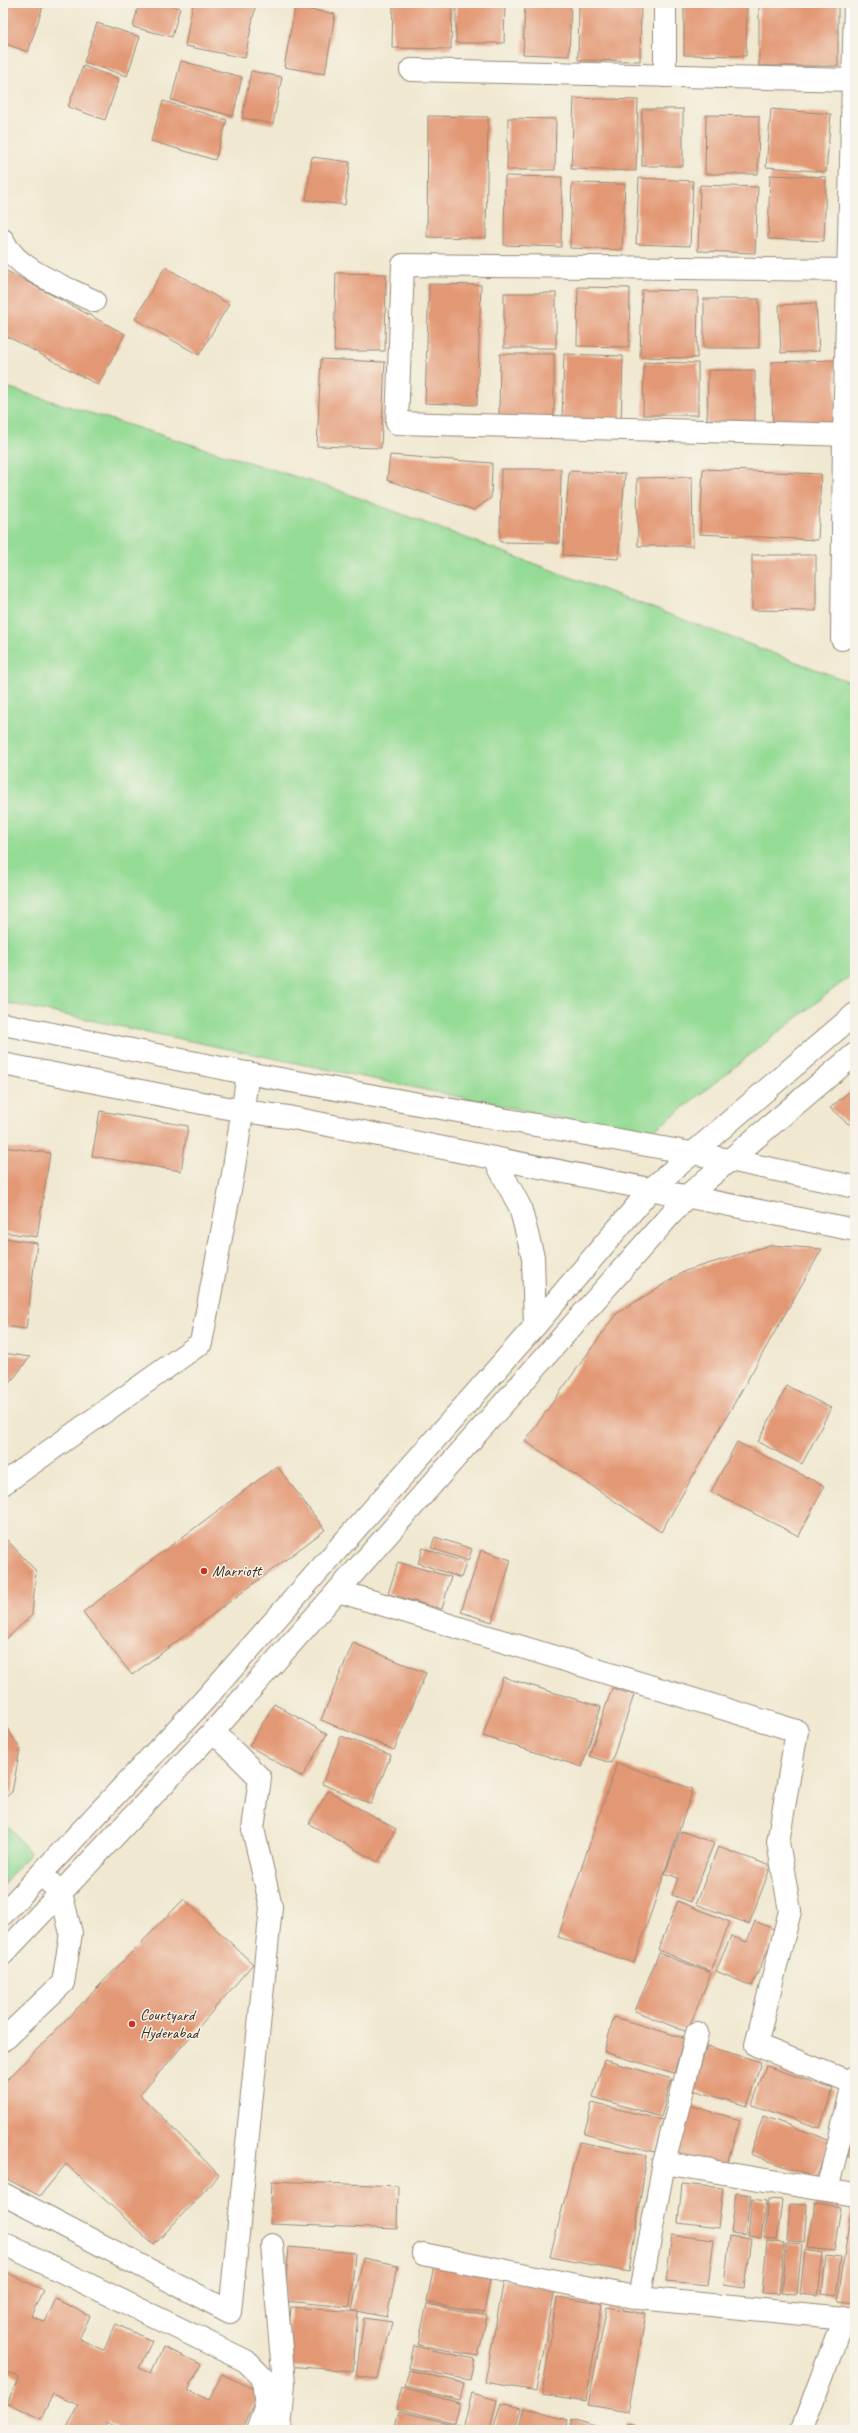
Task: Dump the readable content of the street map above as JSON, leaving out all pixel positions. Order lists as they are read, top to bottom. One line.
{"places":["Marriott","Courtyard Hyderabad"]}
